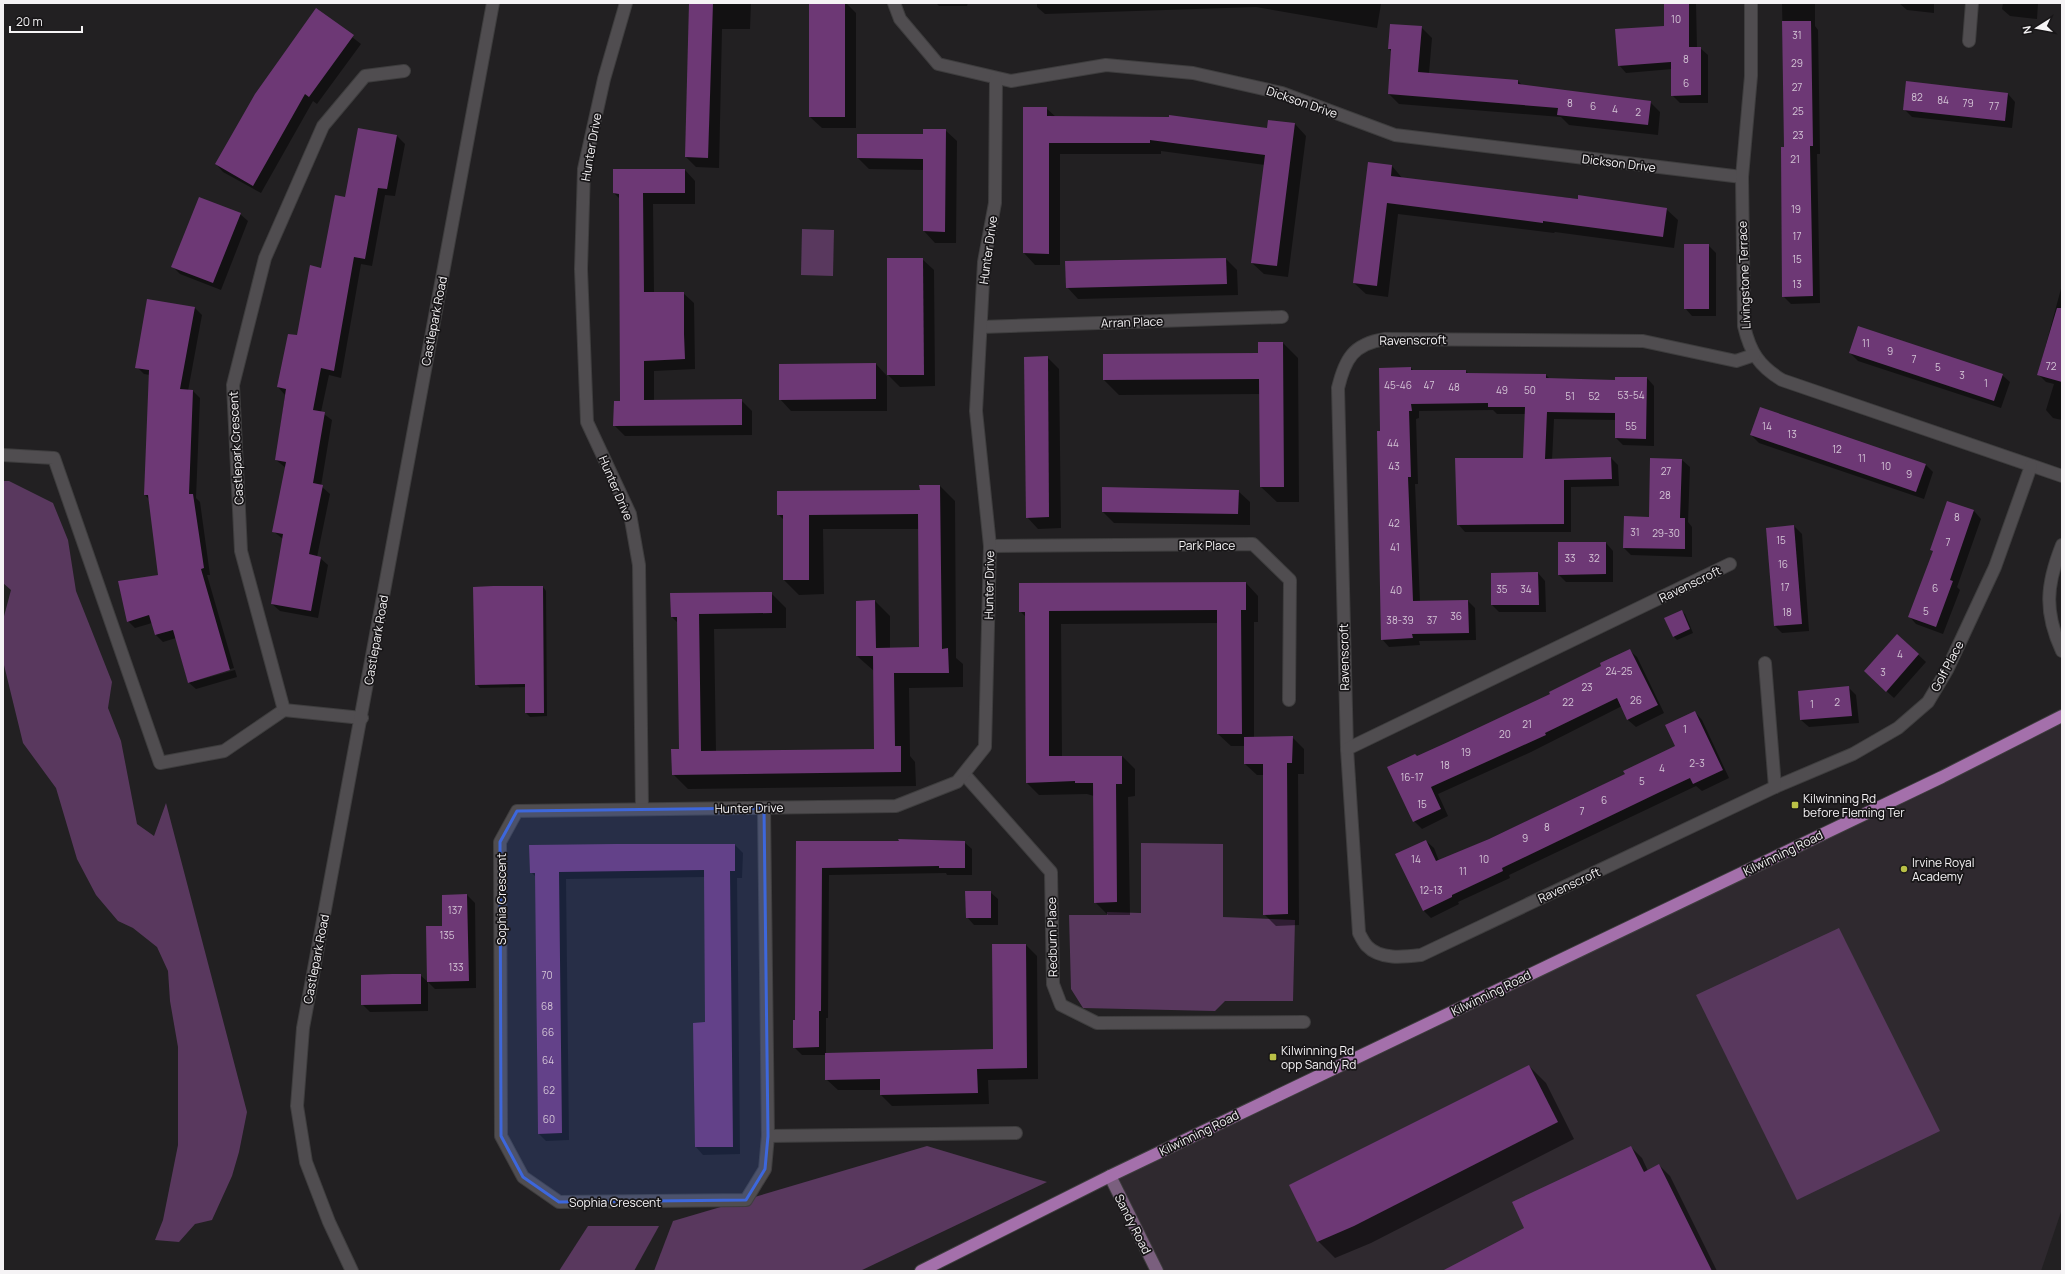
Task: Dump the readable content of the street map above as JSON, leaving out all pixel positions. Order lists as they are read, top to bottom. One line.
{"streets":{"main road":["Kilwinning Road","Sandy Road"],"street":["Dickson Drive","Hunter Drive","Livingstone Terrace","Castlepark Road","Arran Place","Ravenscroft","Castlepark Crescent","Park Place","Golf Place","Sophia Crescent","Redburn Place"]},"crossings":[["Dickson Drive","Hunter Drive"],["Dickson Drive","Livingstone Terrace"],["Hunter Drive","Arran Place"],["Hunter Drive","Park Place"],["Hunter Drive","Sophia Crescent"],["Hunter Drive","Redburn Place"],["Livingstone Terrace","Ravenscroft"],["Livingstone Terrace","Golf Place"],["Ravenscroft","Golf Place"],["Kilwinning Road","Sandy Road"]],"places":{"transit":["Kilwinning Rd before Fleming Ter","Kilwinning Rd opp Sandy Rd"],"other":["Irvine Royal Academy"]},"house_numbers":["10","31","8","29","6","27","82","84","8","79","6","77","4","25","2","23","21","19","17","15","13","11","9","7","72","5","3","1","45-46","47","48","49","50","53-54","51","52","55","14","13","44","12","11","43","10","27","9","28","8","42","31","29-30","15","7","41","33","32","16","17","6","35","34","40","5","18","36","38-39","37","4","24-25","3","23","26","22","2","1","21","1","20","19","2-3","18","4","16-17","5","6","15","7","8","9","14","10","11","12-13","137","135","133","70","68","66","64","62","60"],"scale_bar":"20 m","north":"left"}
